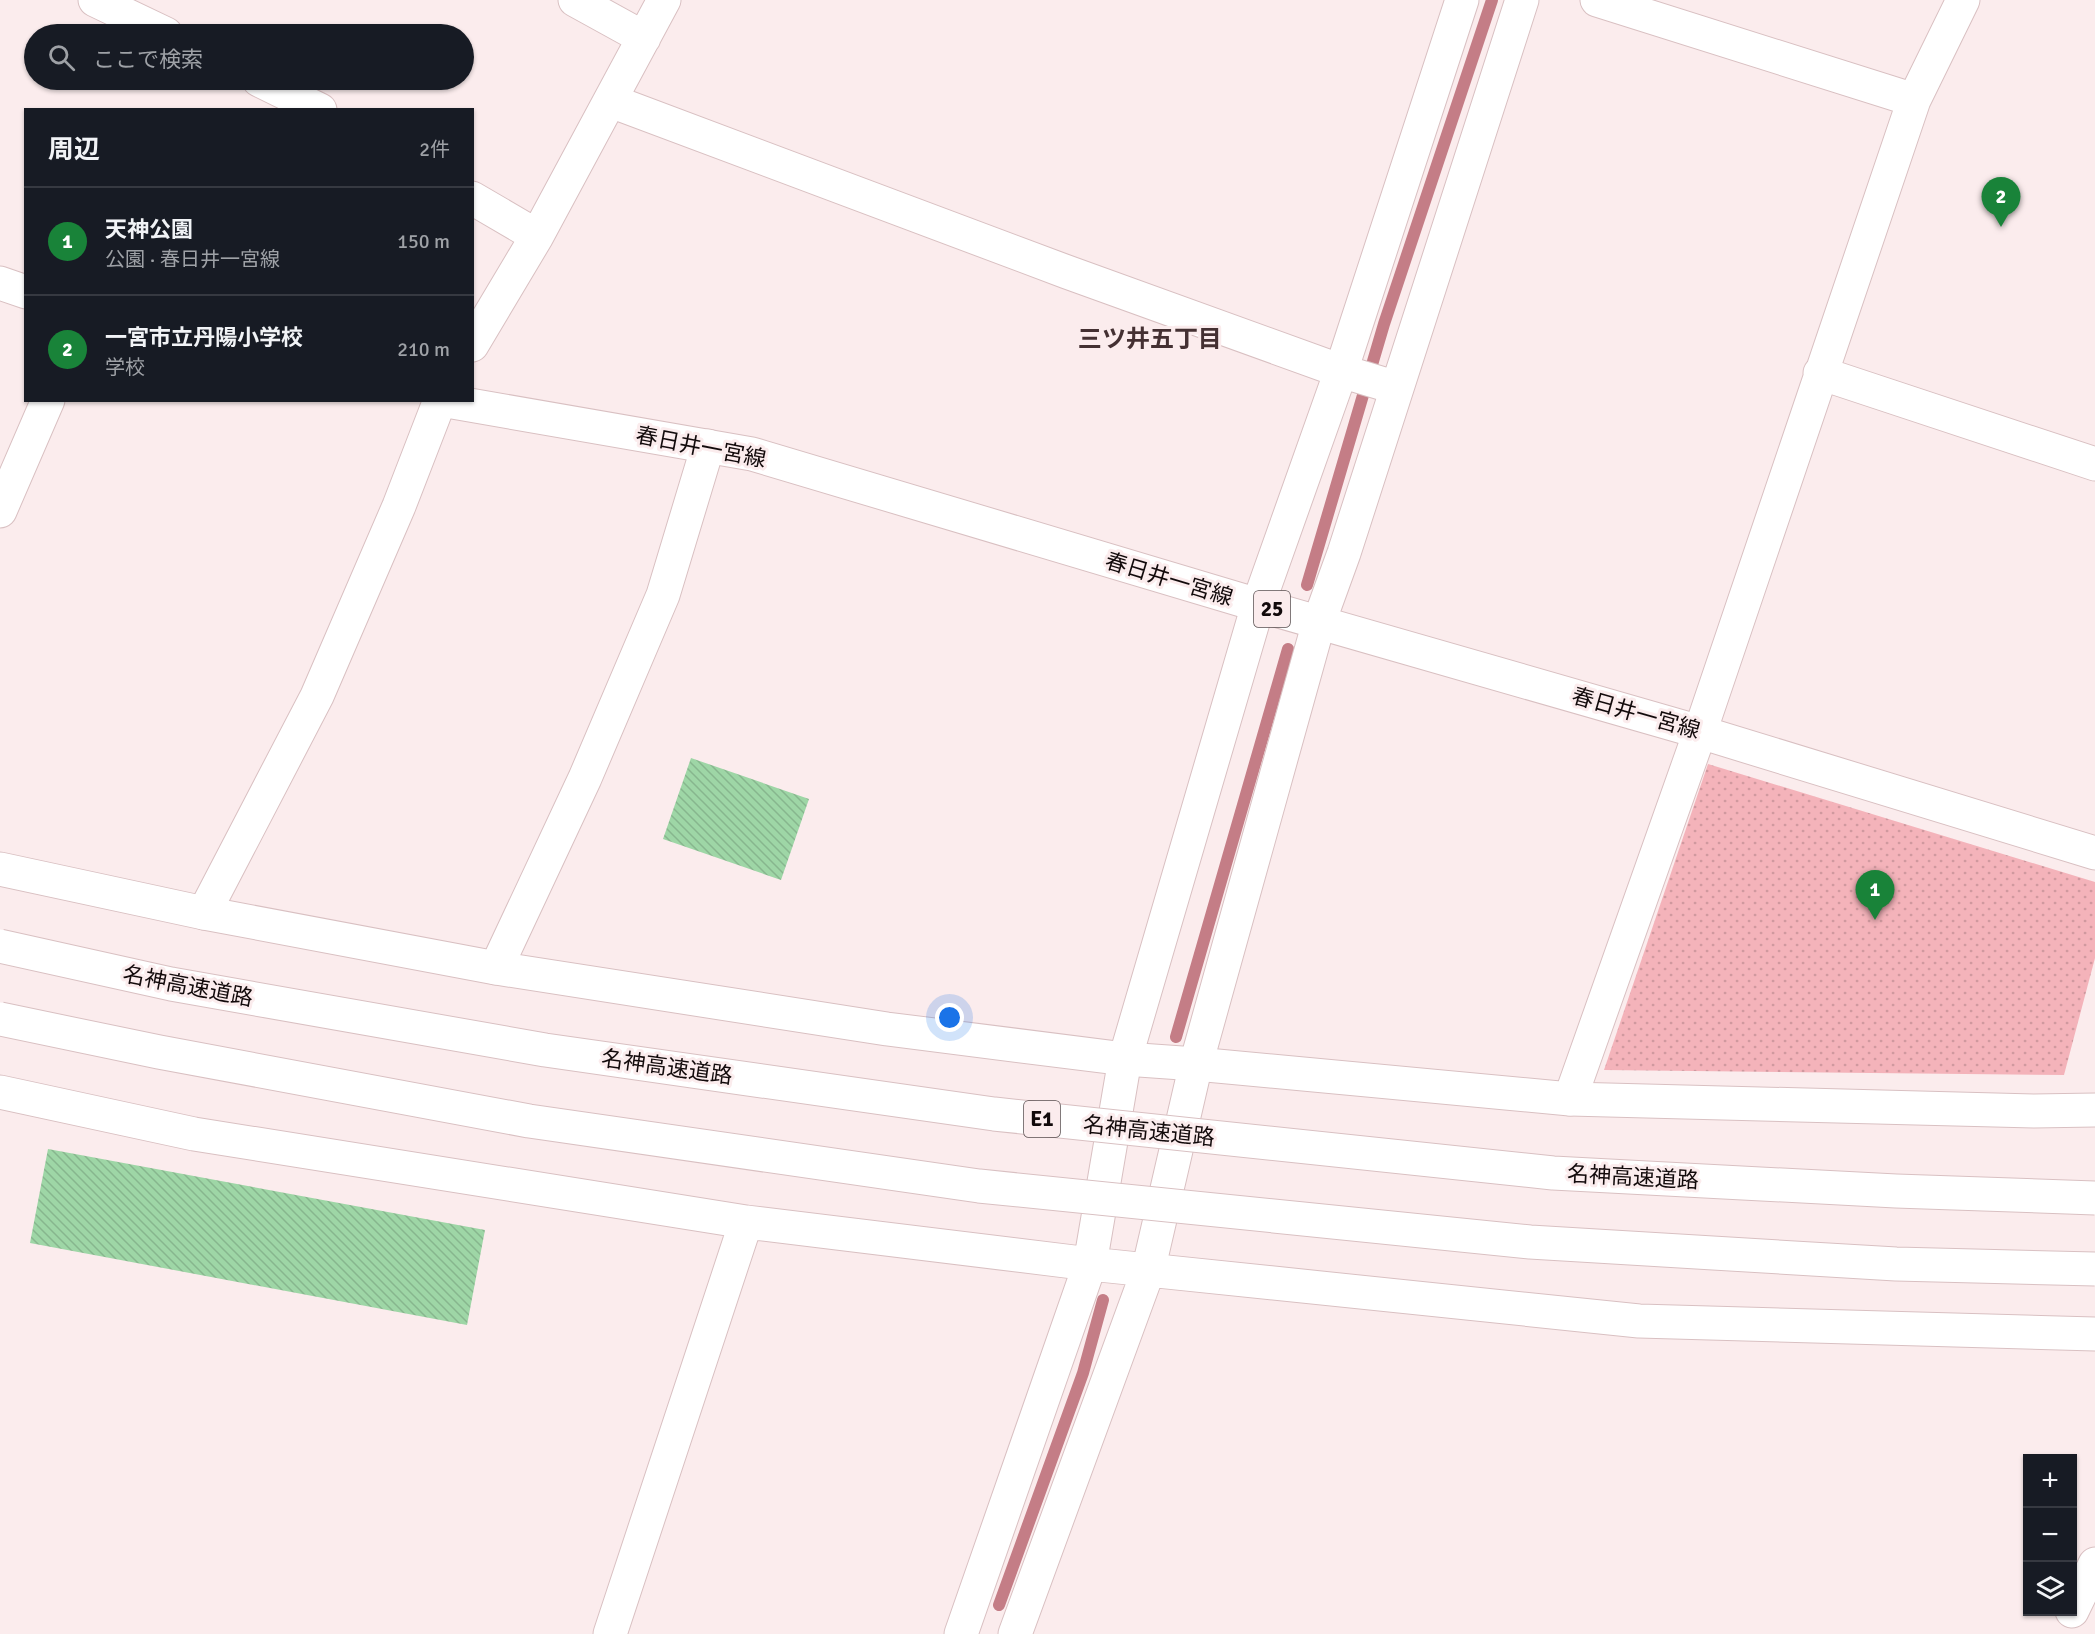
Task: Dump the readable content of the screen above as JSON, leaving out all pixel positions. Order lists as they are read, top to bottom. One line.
{"streets":{"main road":["春日井一宮線","25","名神高速道路","E1"]},"districts":["三ツ井五丁目"],"page":{"search":"ここで検索","heading":["周辺","2件"],"pins":["2","1"],"list":[{"mark":"1","name":"天神公園","note":"公園 · 春日井一宮線","value":"150 m"},{"mark":"2","name":"一宮市立丹陽小学校","note":"学校","value":"210 m"}],"map_buttons":["+","−"]}}
